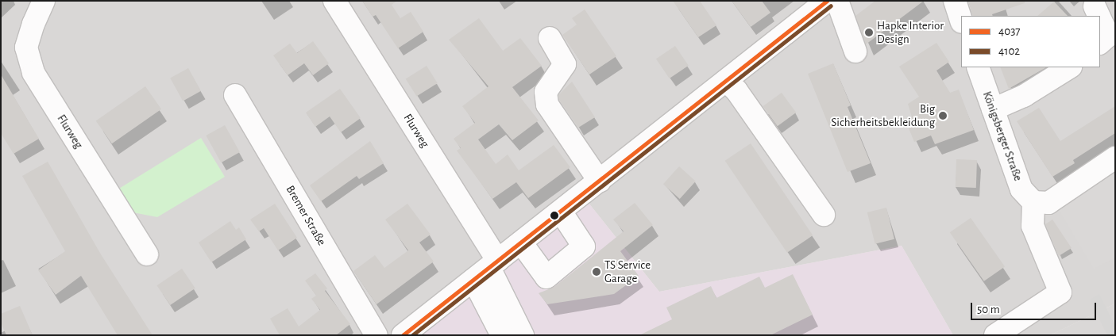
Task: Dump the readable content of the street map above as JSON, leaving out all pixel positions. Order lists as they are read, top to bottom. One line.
{"streets":{"street":["Flurweg","Königsberger Straße","Bremer Straße"]},"places":["Hapke Interior Design","Big Sicherheitsbekleidung","TS Service Garage"],"lines":["transit line 4037","transit line 4102"],"legend":["4037","4102"],"scale_bar":"50 m"}
